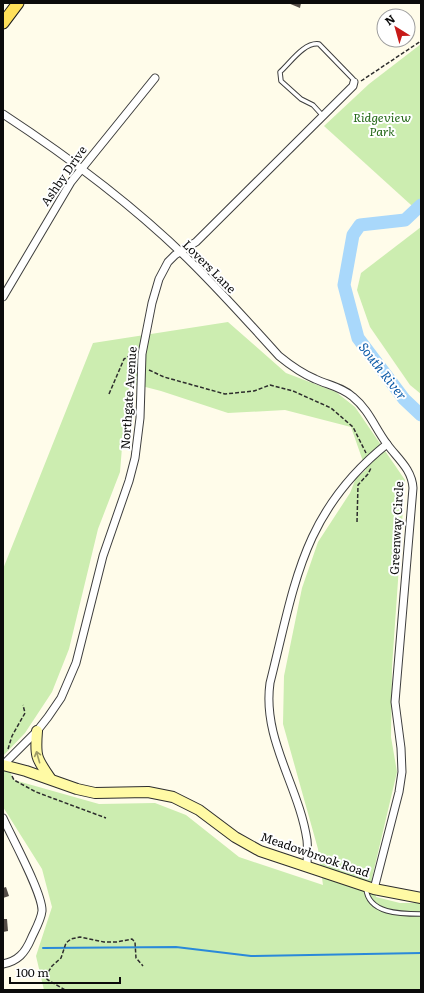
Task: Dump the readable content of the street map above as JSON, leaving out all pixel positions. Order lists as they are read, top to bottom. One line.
{"streets":{"street":["Ashby Drive","Lovers Lane","Northgate Avenue","Greenway Circle","Meadowbrook Road"]},"crossings":[["Ashby Drive","Lovers Lane"],["Lovers Lane","Northgate Avenue"],["Lovers Lane","Greenway Circle"],["Northgate Avenue","Meadowbrook Road"],["Greenway Circle","Meadowbrook Road"]],"water":["South River"],"parks":["Ridgeview Park"],"scale_bar":"100 m","north":"top left"}
